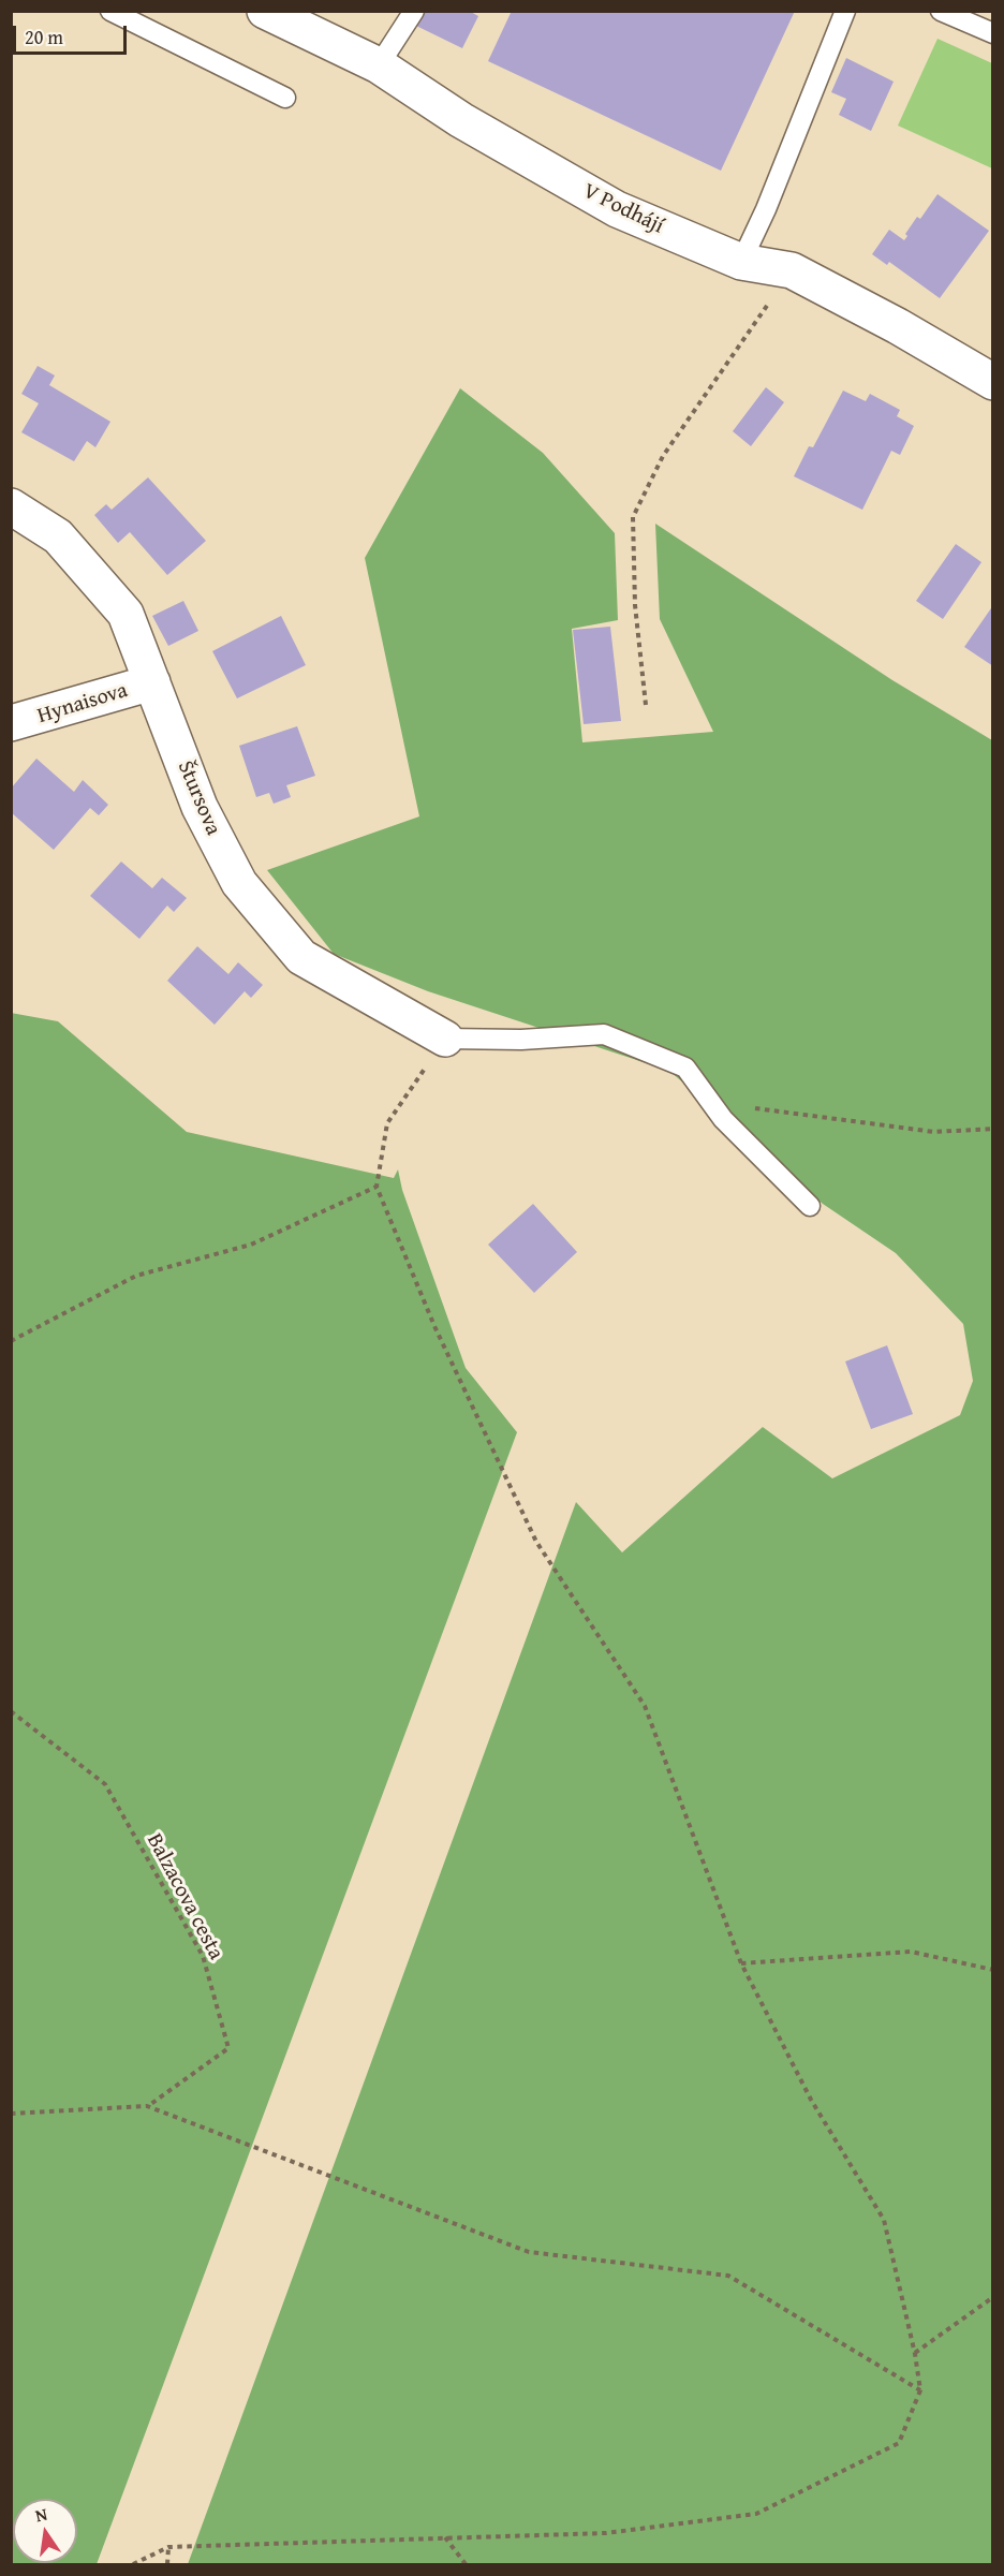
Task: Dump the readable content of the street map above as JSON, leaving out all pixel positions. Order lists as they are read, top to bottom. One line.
{"streets":{"street":["V Podhájí","Hynaisova","Štursova"],"path":["Balzacova cesta"]},"crossings":[["Hynaisova","Štursova"]],"scale_bar":"20 m","north":"top"}
